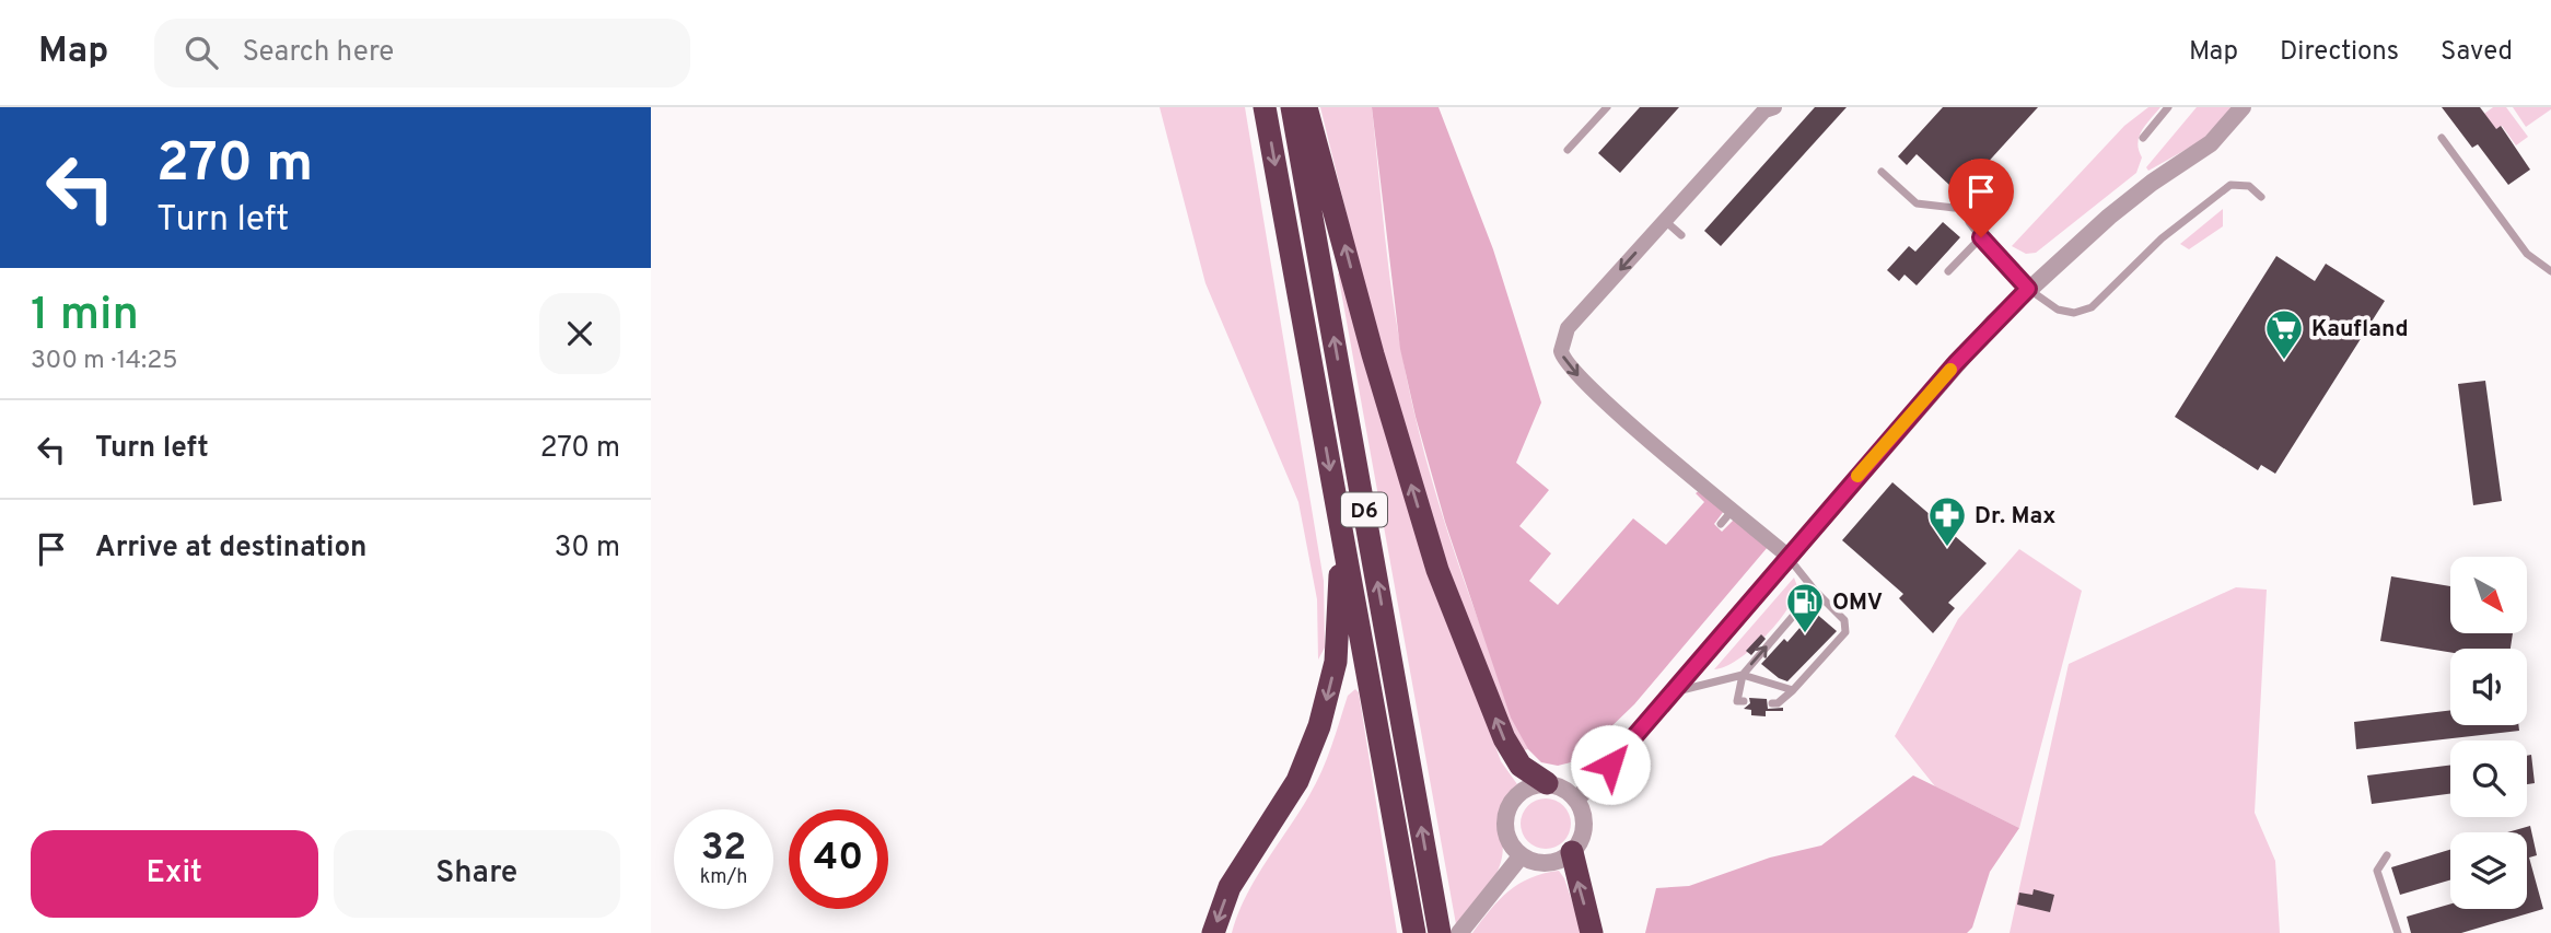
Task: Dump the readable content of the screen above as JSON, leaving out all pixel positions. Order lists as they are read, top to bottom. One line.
{"streets":{"highway":["D6"]},"places":{"supermarket":["Kaufland"],"pharmacy":["Dr. Max"],"fuel station":["OMV"]},"north":"bottom right","page":{"header":"Map","search":"Search here","nav":["Map","Directions","Saved"],"turn":["270 m","Turn left"],"heading":["1 min","300 m · 14:25"],"list":[{"name":"Turn left","value":"270 m"},{"name":"Arrive at destination","value":"30 m"}],"speed":"32 km/h","limit":"40","buttons":["Exit","Share"]}}
